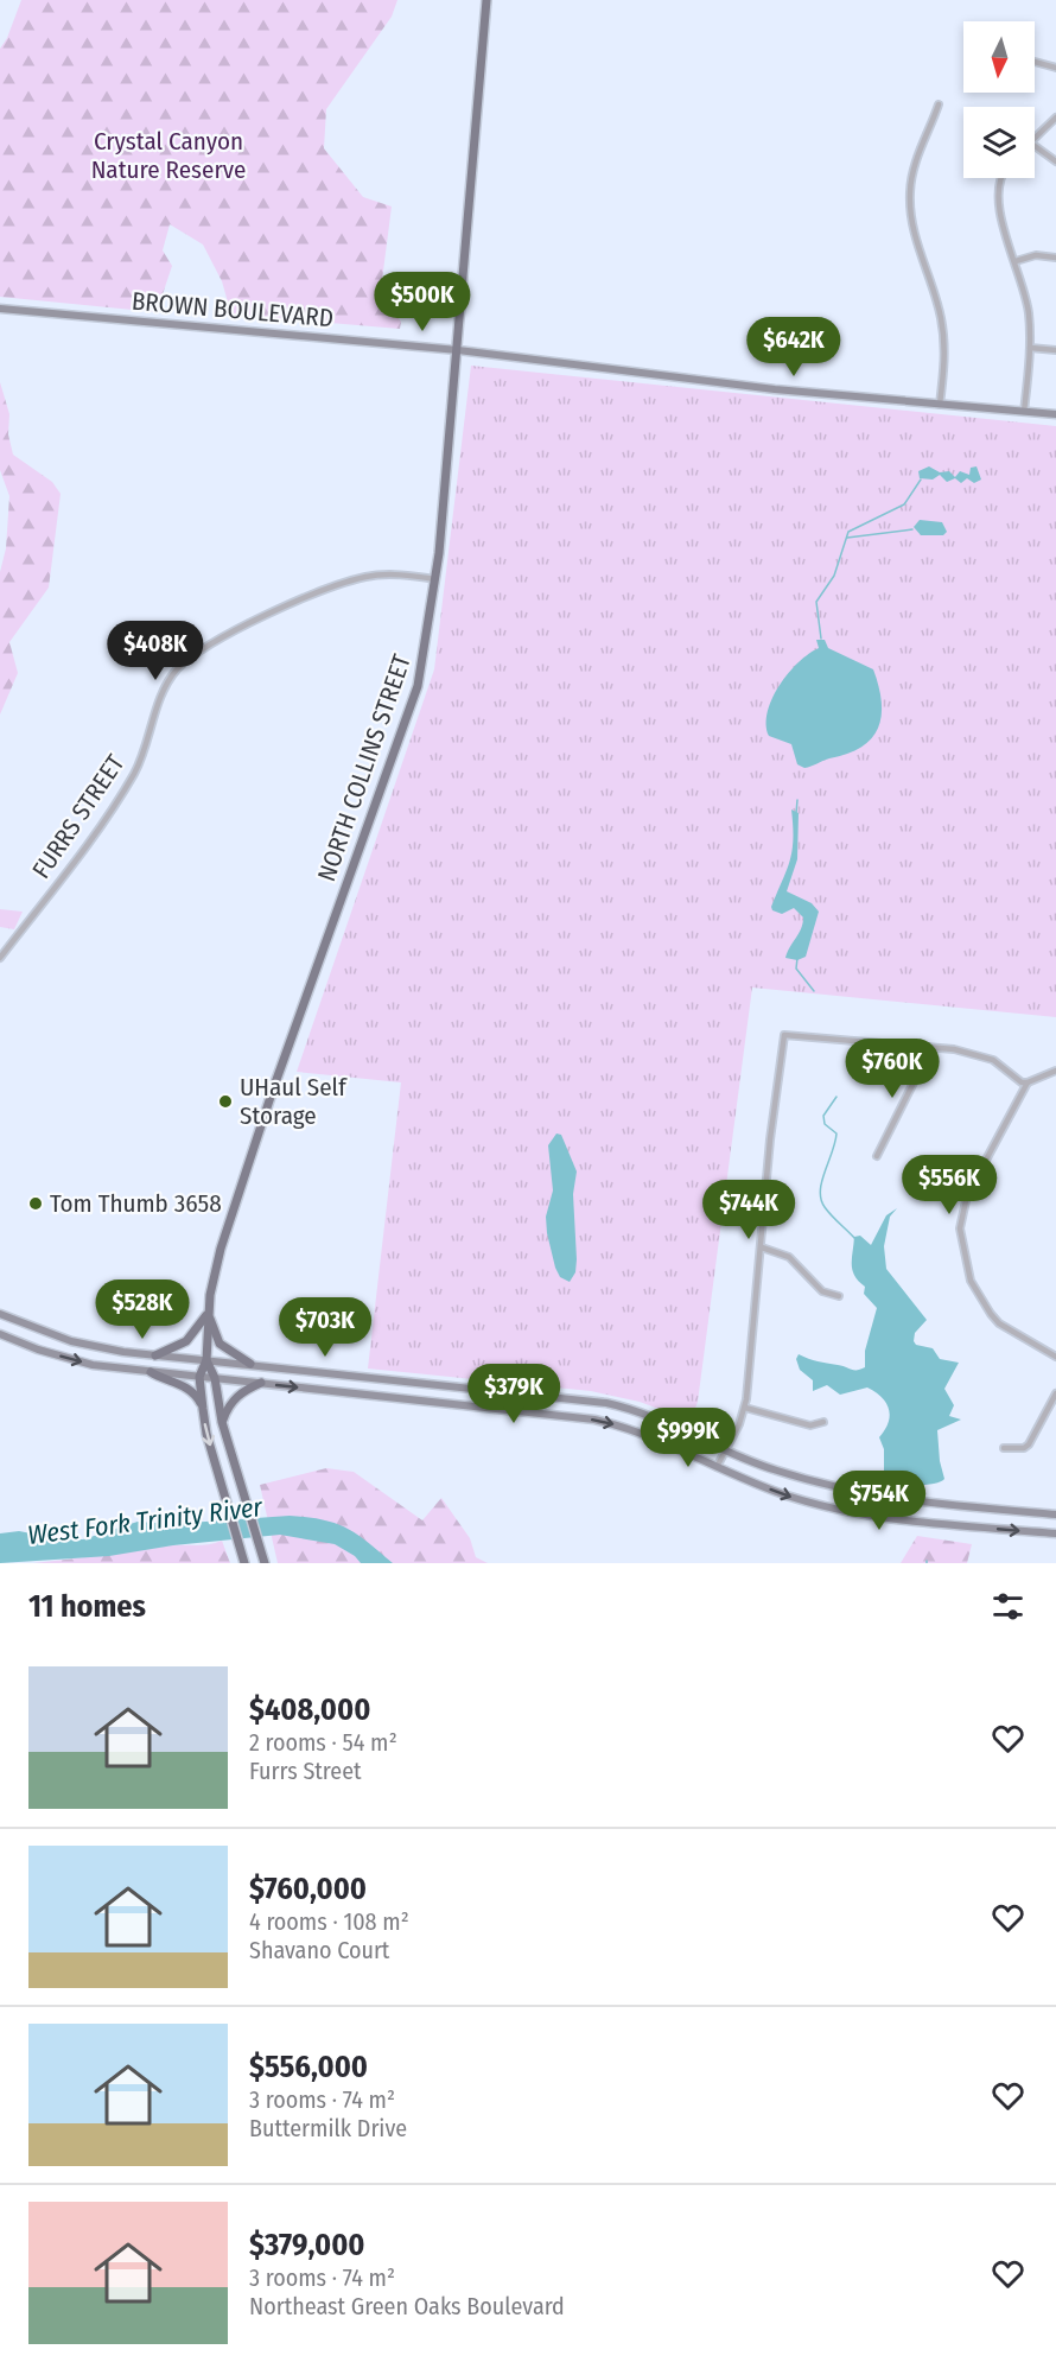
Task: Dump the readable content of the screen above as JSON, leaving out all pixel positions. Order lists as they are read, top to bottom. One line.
{"streets":{"main road":["BROWN BOULEVARD","NORTH COLLINS STREET"],"street":["FURRS STREET"]},"crossings":[["BROWN BOULEVARD","NORTH COLLINS STREET"],["NORTH COLLINS STREET","FURRS STREET"]],"water":["West Fork Trinity River"],"parks":["Crystal Canyon Nature Reserve"],"places":["UHaul Self Storage","Tom Thumb 3658"],"north":"bottom","page":{"price":["$500K","$642K","$408K","$760K","$556K","$744K","$528K","$703K","$379K","$999K","$754K"],"heading":"11 homes","list":[{"name":"$408,000","note":"2 rooms · 54 m² · Furrs Street"},{"name":"$760,000","note":"4 rooms · 108 m² · Shavano Court"},{"name":"$556,000","note":"3 rooms · 74 m² · Buttermilk Drive"},{"name":"$379,000","note":"3 rooms · 74 m² · Northeast Green Oaks Boulevard"}]}}
